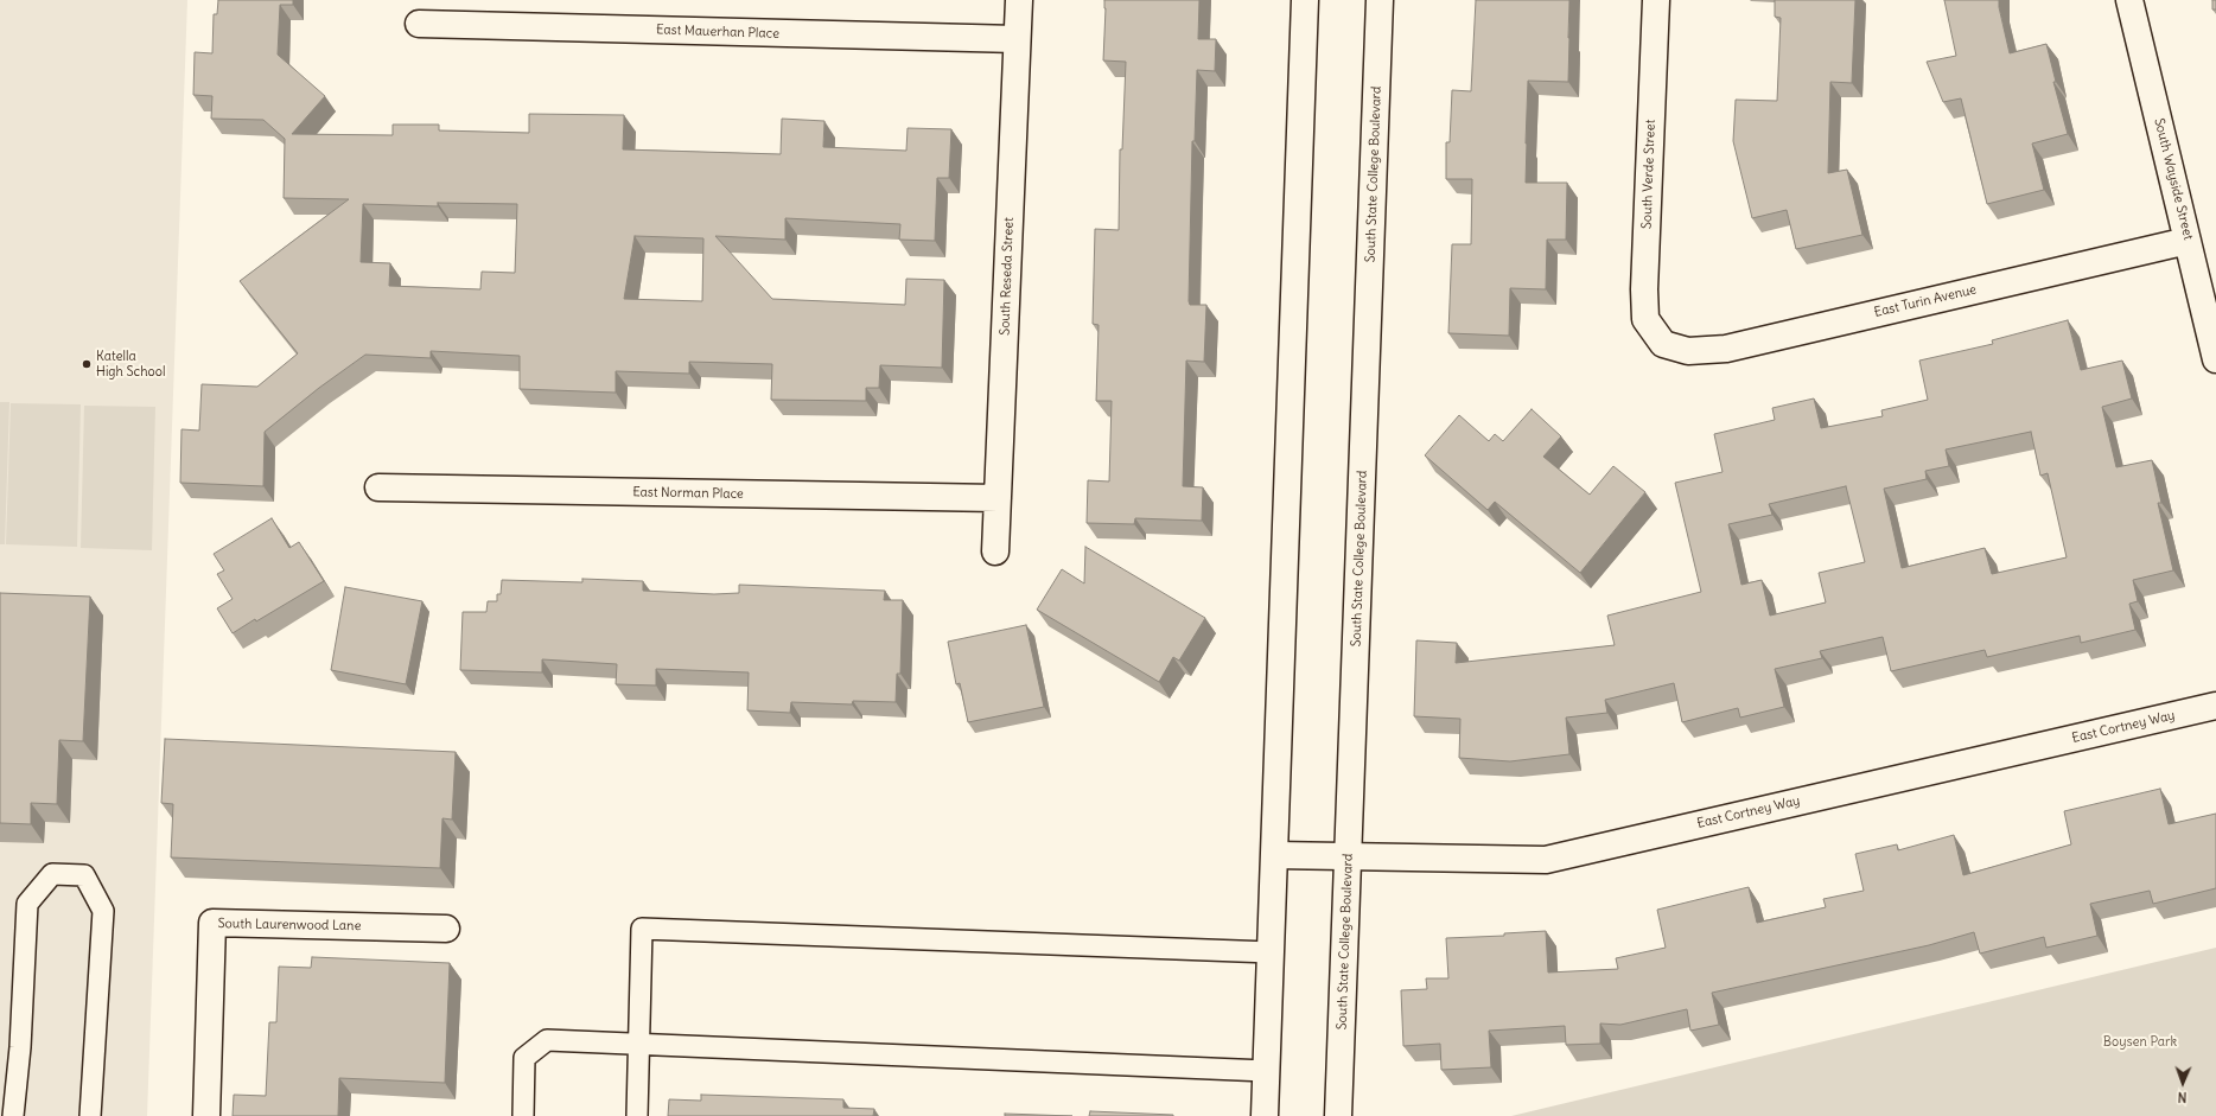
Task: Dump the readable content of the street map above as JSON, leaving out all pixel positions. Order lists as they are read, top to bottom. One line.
{"streets":{"street":["East Mauerhan Place","South State College Boulevard","South Verde Street","South Wayside Street","South Reseda Street","East Turin Avenue","East Norman Place","East Cortney Way","South Laurenwood Lane"]},"crossings":[["East Mauerhan Place","South Reseda Street"],["South State College Boulevard","East Cortney Way"],["South Verde Street","East Turin Avenue"],["South Wayside Street","East Turin Avenue"],["South Reseda Street","East Norman Place"]],"parks":["Boysen Park"],"places":["Katella High School"],"north":"bottom"}
